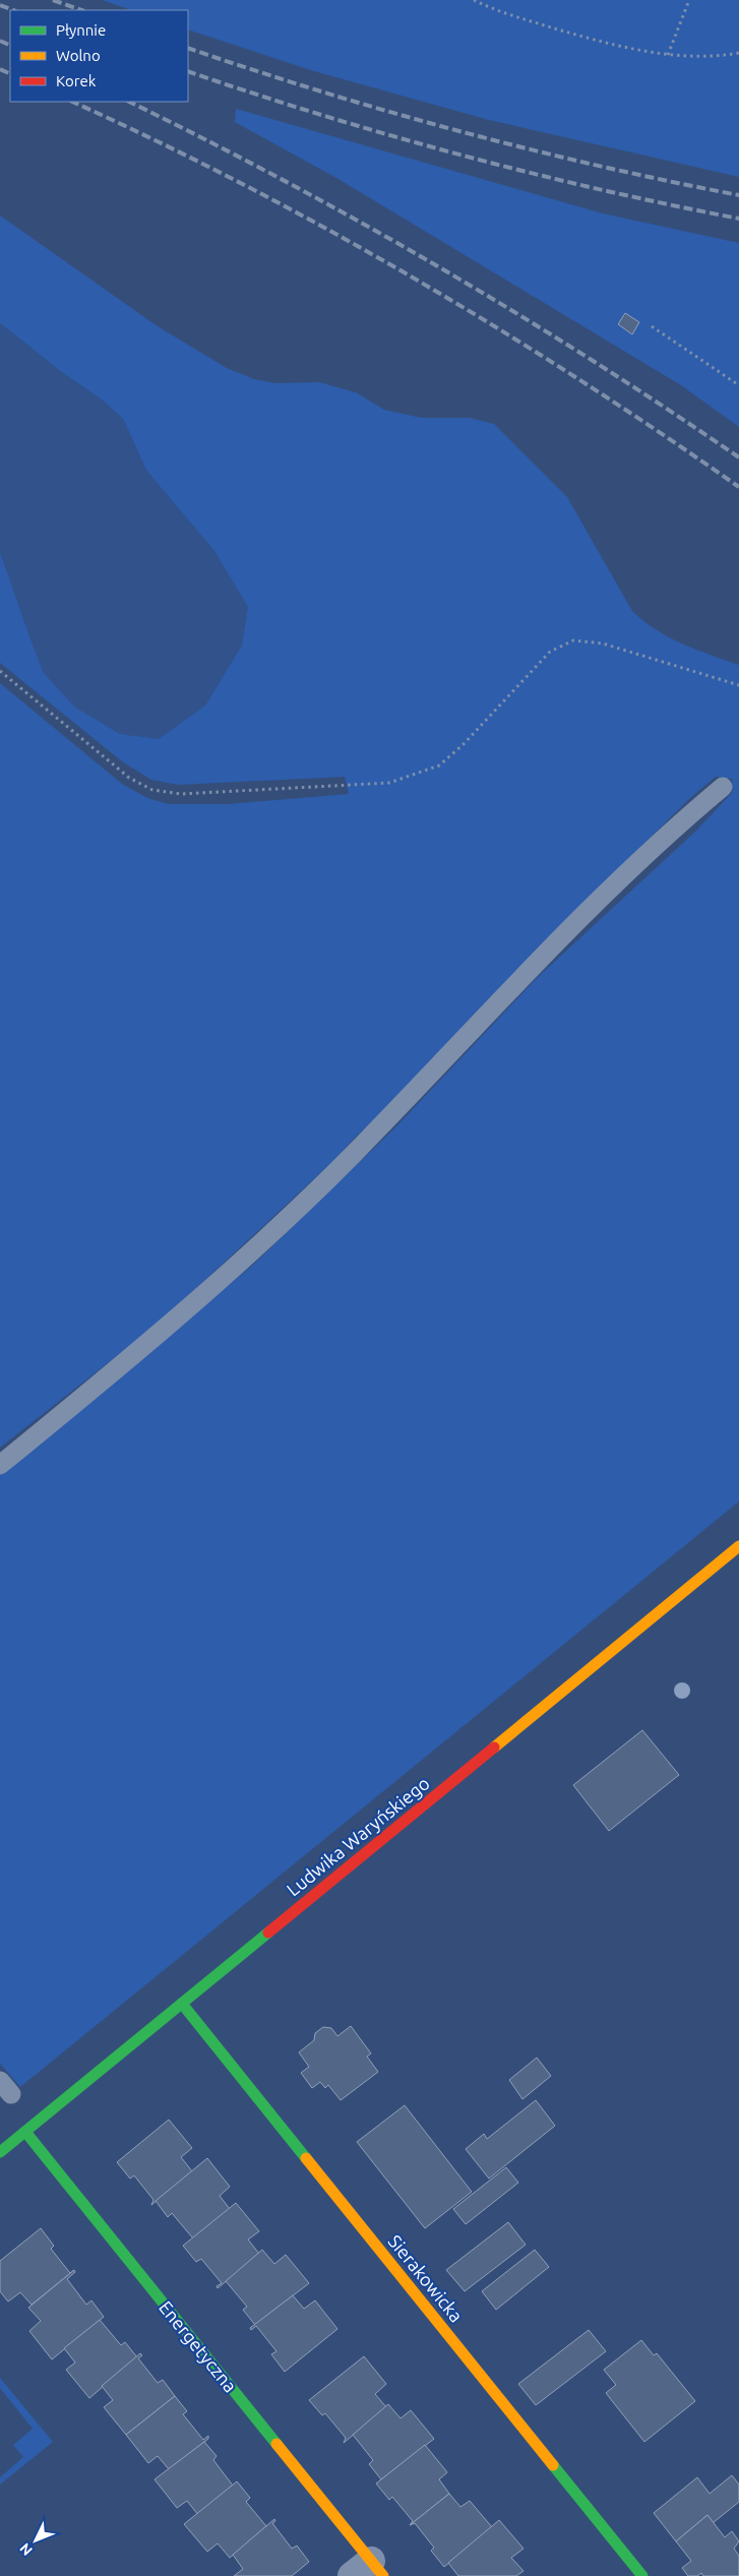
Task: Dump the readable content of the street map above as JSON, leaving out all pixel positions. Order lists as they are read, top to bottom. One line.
{"streets":{"street":["Ludwika Waryńskiego","Sierakowicka","Energetyczna"]},"crossings":[["Ludwika Waryńskiego","Sierakowicka"],["Ludwika Waryńskiego","Energetyczna"]],"legend":["Płynnie","Wolno","Korek"],"north":"bottom left"}
